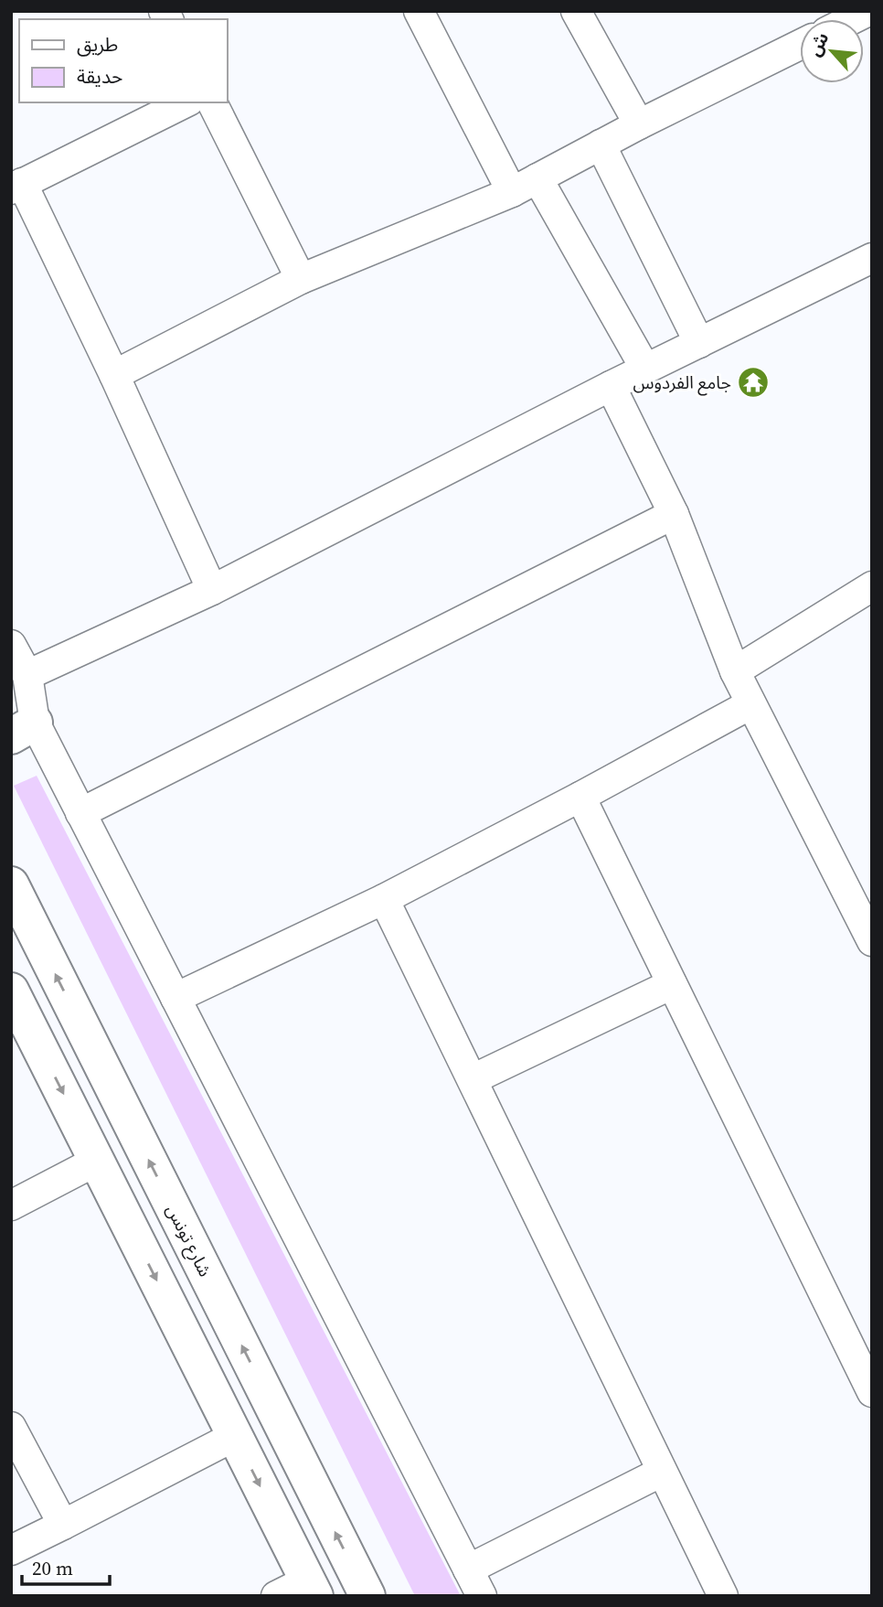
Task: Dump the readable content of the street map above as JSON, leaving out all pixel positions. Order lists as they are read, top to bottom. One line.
{"streets":{"street":["شارع تونس"]},"places":{"temple":["جامع الفردوس"]},"legend":["طريق","حديقة"],"scale_bar":"20 m","north":"top left"}
